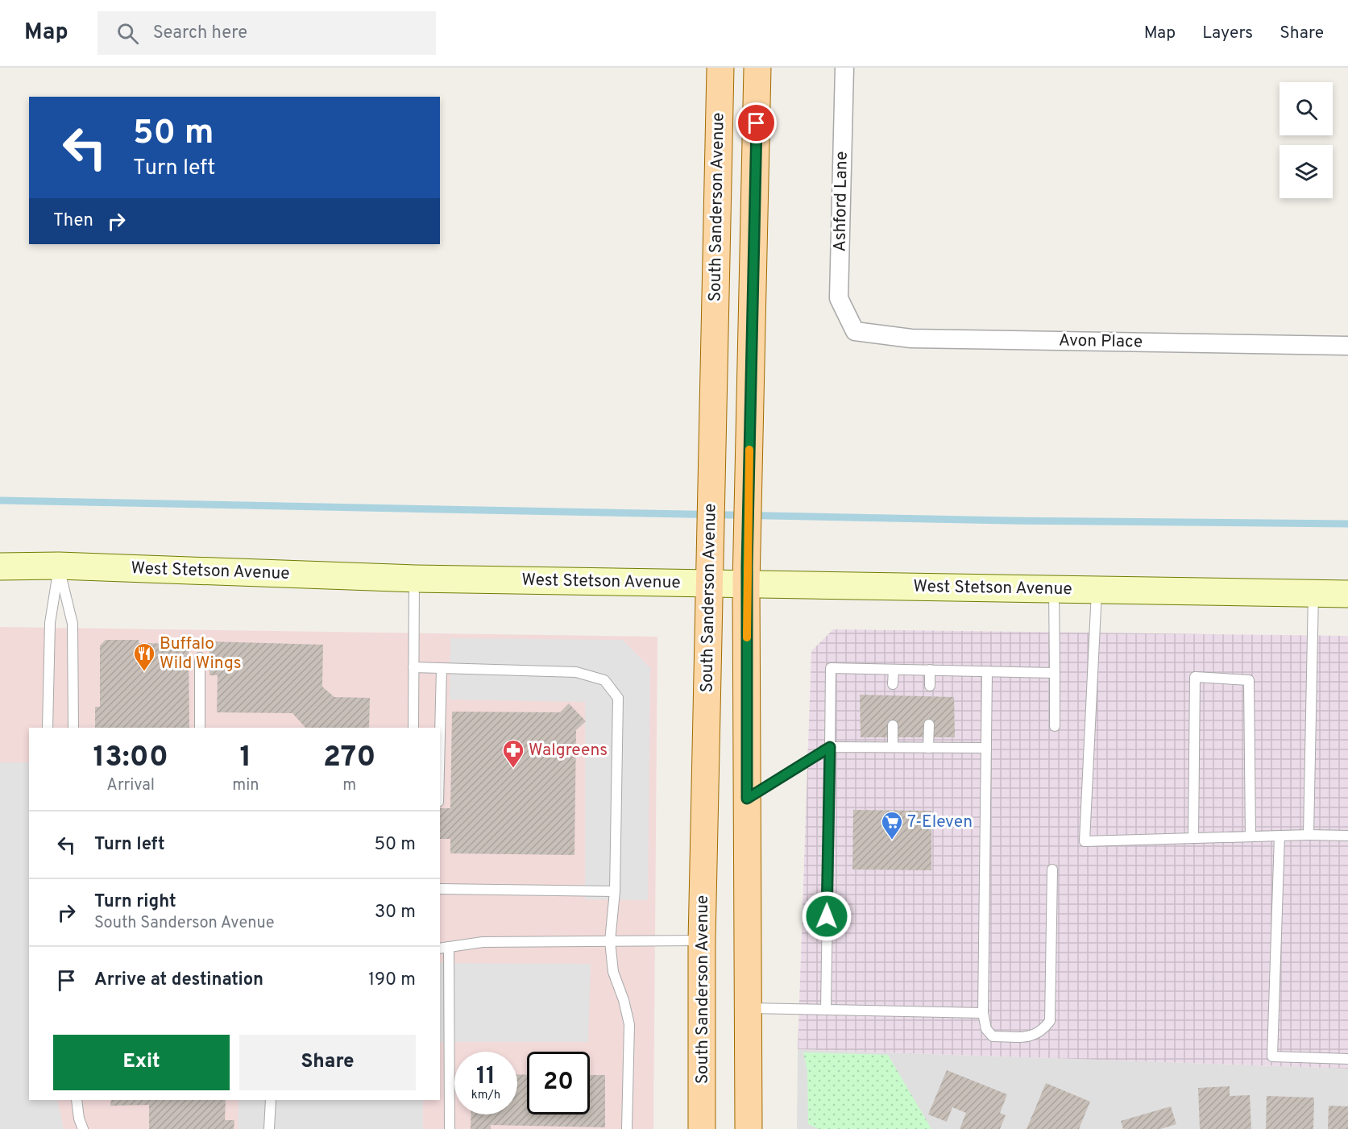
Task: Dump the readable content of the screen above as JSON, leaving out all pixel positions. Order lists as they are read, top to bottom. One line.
{"streets":{"main road":["South Sanderson Avenue","West Stetson Avenue"],"street":["Ashford Lane","Avon Place"]},"crossings":[["Ashford Lane","Avon Place"],["South Sanderson Avenue","West Stetson Avenue"]],"places":{"restaurant":["Buffalo Wild Wings"],"pharmacy":["Walgreens"],"supermarket":["7-Eleven"]},"page":{"header":"Map","search":"Search here","nav":["Map","Layers","Share"],"turn":["50 m","Turn left"],"then":"Then","eta":["13:00","Arrival","1","min","270","m"],"list":[{"name":"Turn left","value":"50 m"},{"name":"Turn right","note":"South Sanderson Avenue","value":"30 m"},{"name":"Arrive at destination","value":"190 m"}],"buttons":["Exit","Share"],"speed":"11 km/h","limit":"20"}}
